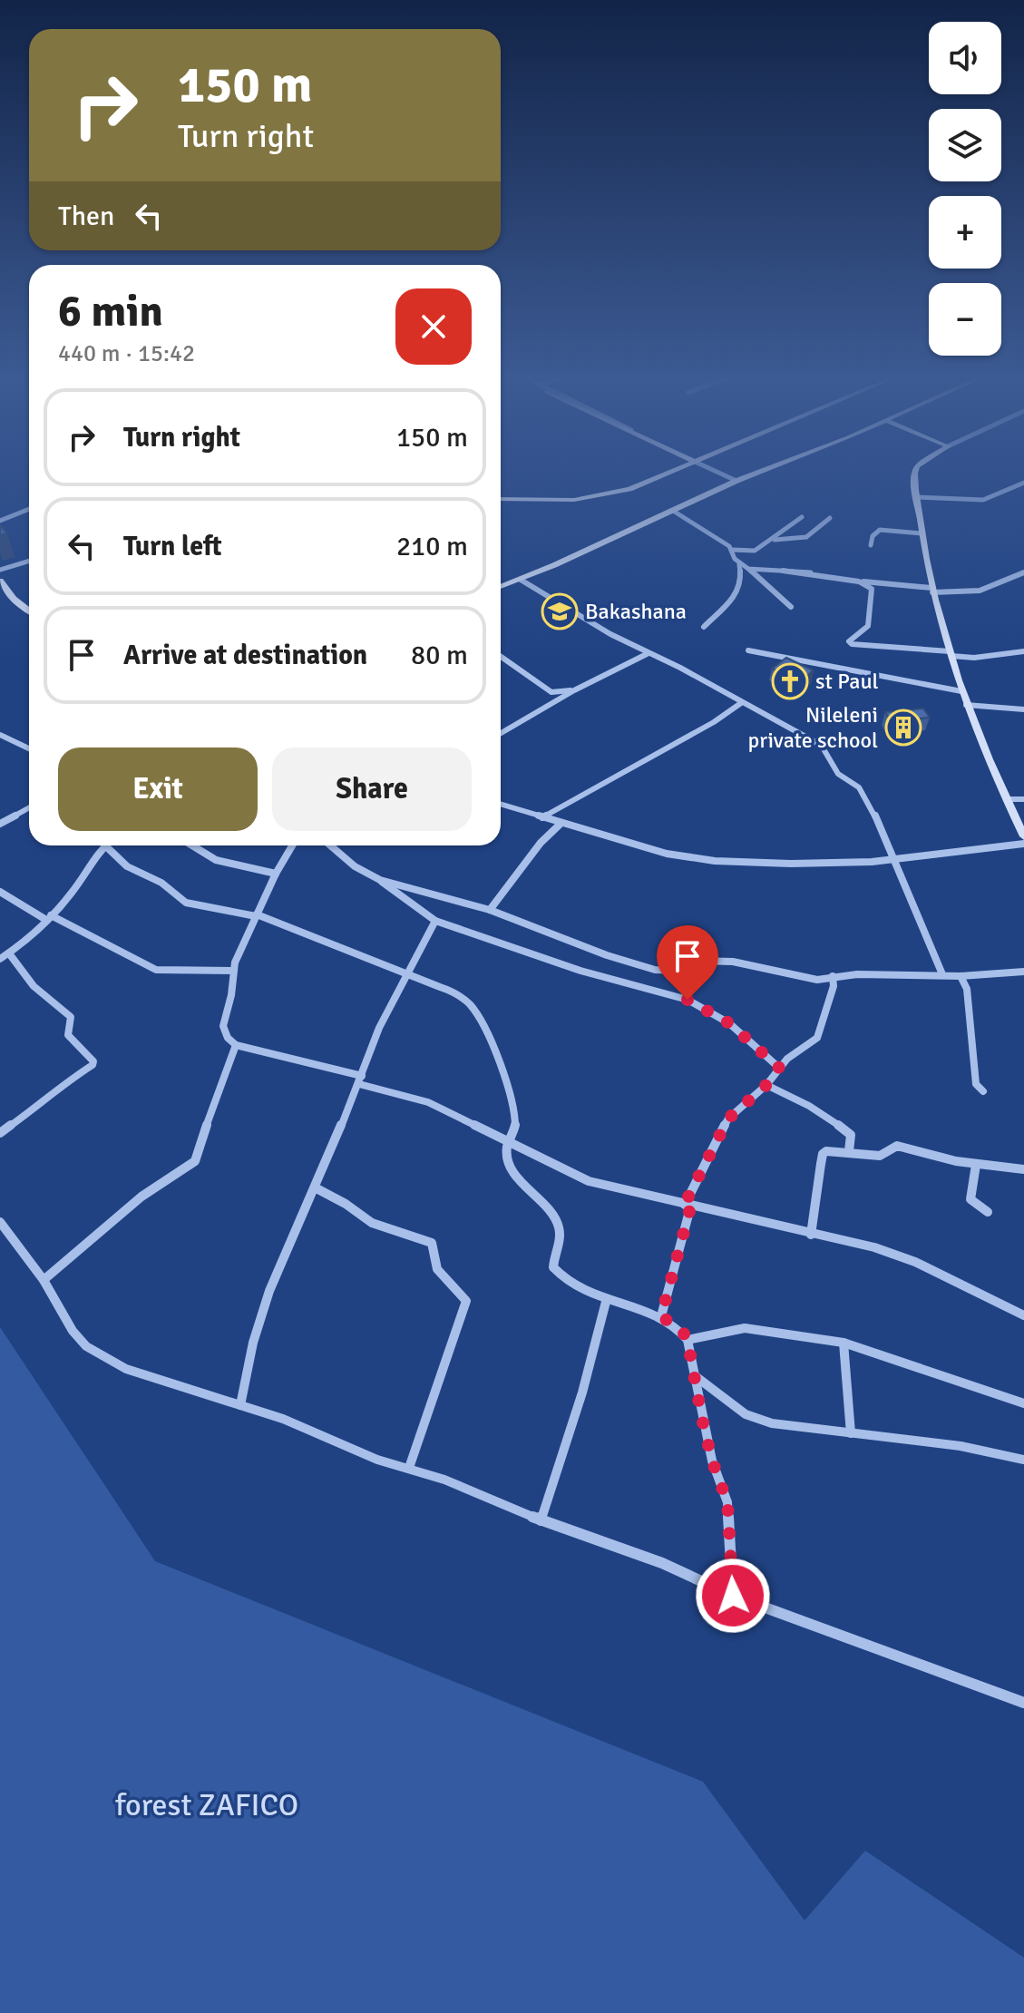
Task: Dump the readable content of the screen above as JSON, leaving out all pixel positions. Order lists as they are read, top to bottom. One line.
{"parks":["forest ZAFICO"],"places":{"school or university":["Bakashana"],"church":["st Paul"],"building":["Nileleni private school"]},"page":{"map_buttons":["+","−"],"turn":["150 m","Turn right"],"then":"Then","heading":["6 min","440 m · 15:42"],"list":[{"name":"Turn right","value":"150 m"},{"name":"Turn left","value":"210 m"},{"name":"Arrive at destination","value":"80 m"}],"buttons":["Exit","Share"]}}
